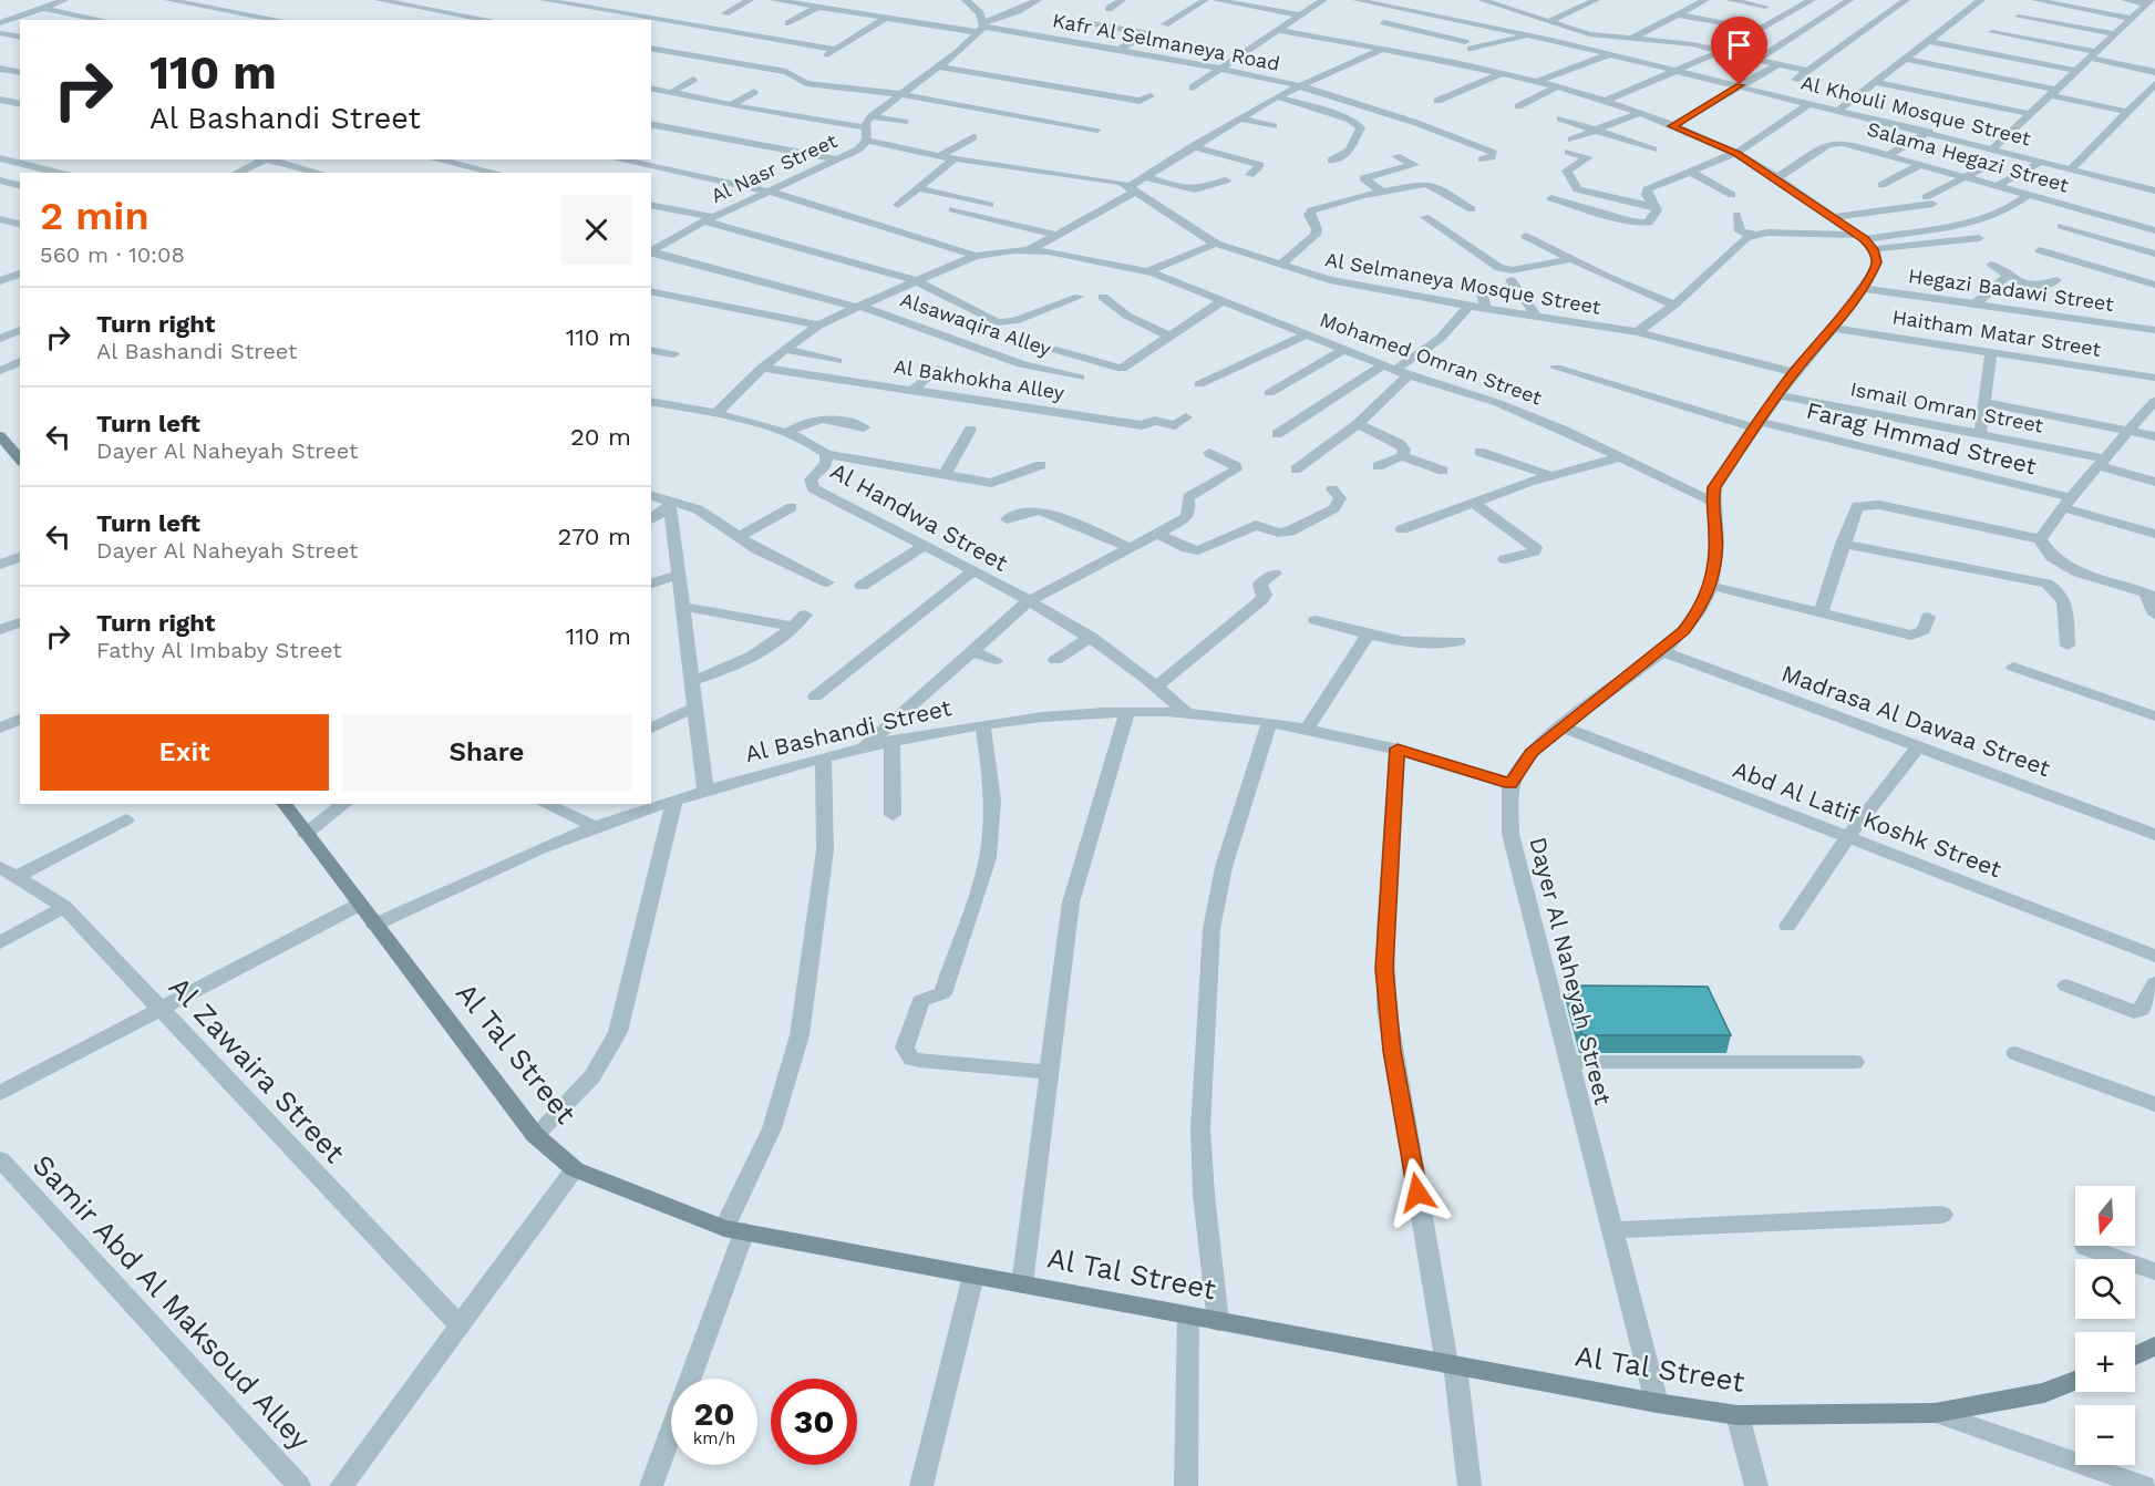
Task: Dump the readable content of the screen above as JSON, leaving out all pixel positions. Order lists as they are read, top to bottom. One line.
{"streets":{"street":["Kafr Al Selmaneya Road","Al Khouli Mosque Street","Salama Hegazi Street","Al Nasr Street","Al Selmaneya Mosque Street","Hegazi Badawi Street","Alsawaqira Alley","Haitham Matar Street","Mohamed Omran Street","Al Bakhokha Alley","Ismail Omran Street","Farag Hmmad Street","Al Handwa Street","Madrasa Al Dawaa Street","Al Bashandi Street","Abd Al Latif Koshk Street","Dayer Al Naheyah Street","Al Tal Street","Al Zawaira Street","Samir Abd Al Maksoud Alley"]},"crossings":[["Kafr Al Selmaneya Road","Al Nasr Street"],["Al Nasr Street","Al Selmaneya Mosque Street"],["Al Nasr Street","Alsawaqira Alley"],["Al Handwa Street","Al Bashandi Street"],["Al Bashandi Street","Dayer Al Naheyah Street"],["Al Bashandi Street","Al Tal Street"],["Dayer Al Naheyah Street","Al Tal Street"]],"north":"bottom","page":{"turn":["110 m","Al Bashandi Street"],"heading":["2 min","560 m · 10:08"],"list":[{"name":"Turn right","note":"Al Bashandi Street","value":"110 m"},{"name":"Turn left","note":"Dayer Al Naheyah Street","value":"20 m"},{"name":"Turn left","note":"Dayer Al Naheyah Street","value":"270 m"},{"name":"Turn right","note":"Fathy Al Imbaby Street","value":"110 m"}],"buttons":["Exit","Share"],"map_buttons":["+","−"],"speed":"20 km/h","limit":"30"}}
